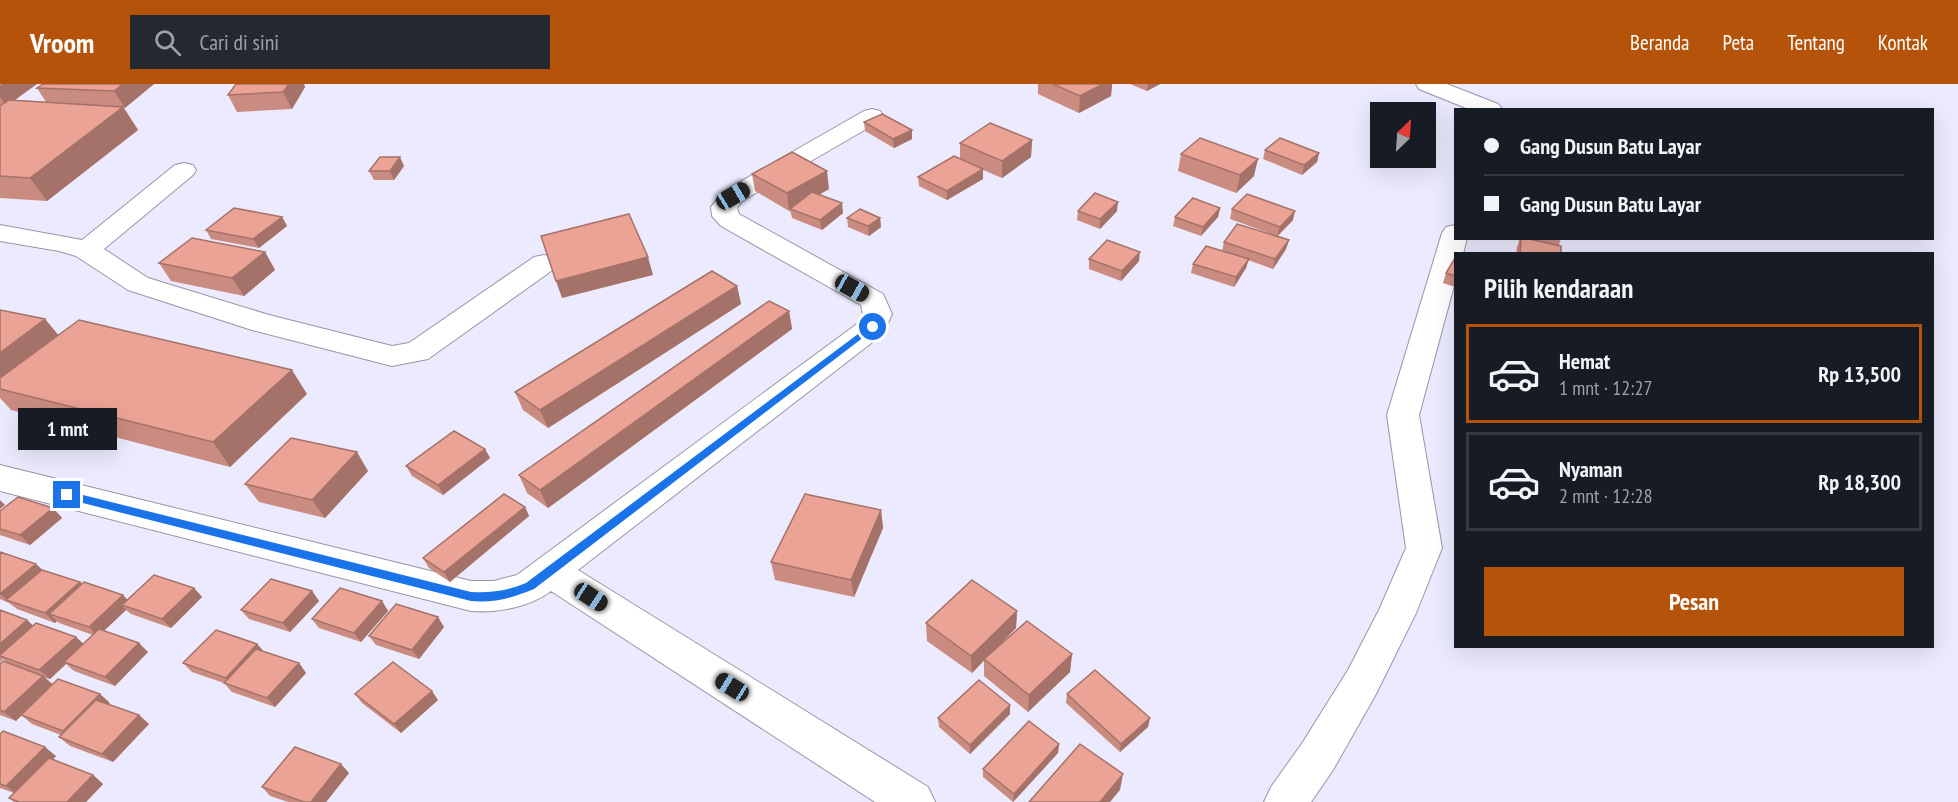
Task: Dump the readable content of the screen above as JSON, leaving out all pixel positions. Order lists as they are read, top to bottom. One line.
{"north":"top right","page":{"header":"Vroom","search":"Cari di sini","nav":["Beranda","Peta","Tentang","Kontak"],"banner":["Gang Dusun Batu Layar","Gang Dusun Batu Layar"],"heading":"Pilih kendaraan","list":[{"name":"Hemat","note":"1 mnt · 12:27","value":"Rp 13,500"},{"name":"Nyaman","note":"2 mnt · 12:28","value":"Rp 18,300"}],"bubble":"1 mnt","buttons":"Pesan"}}
